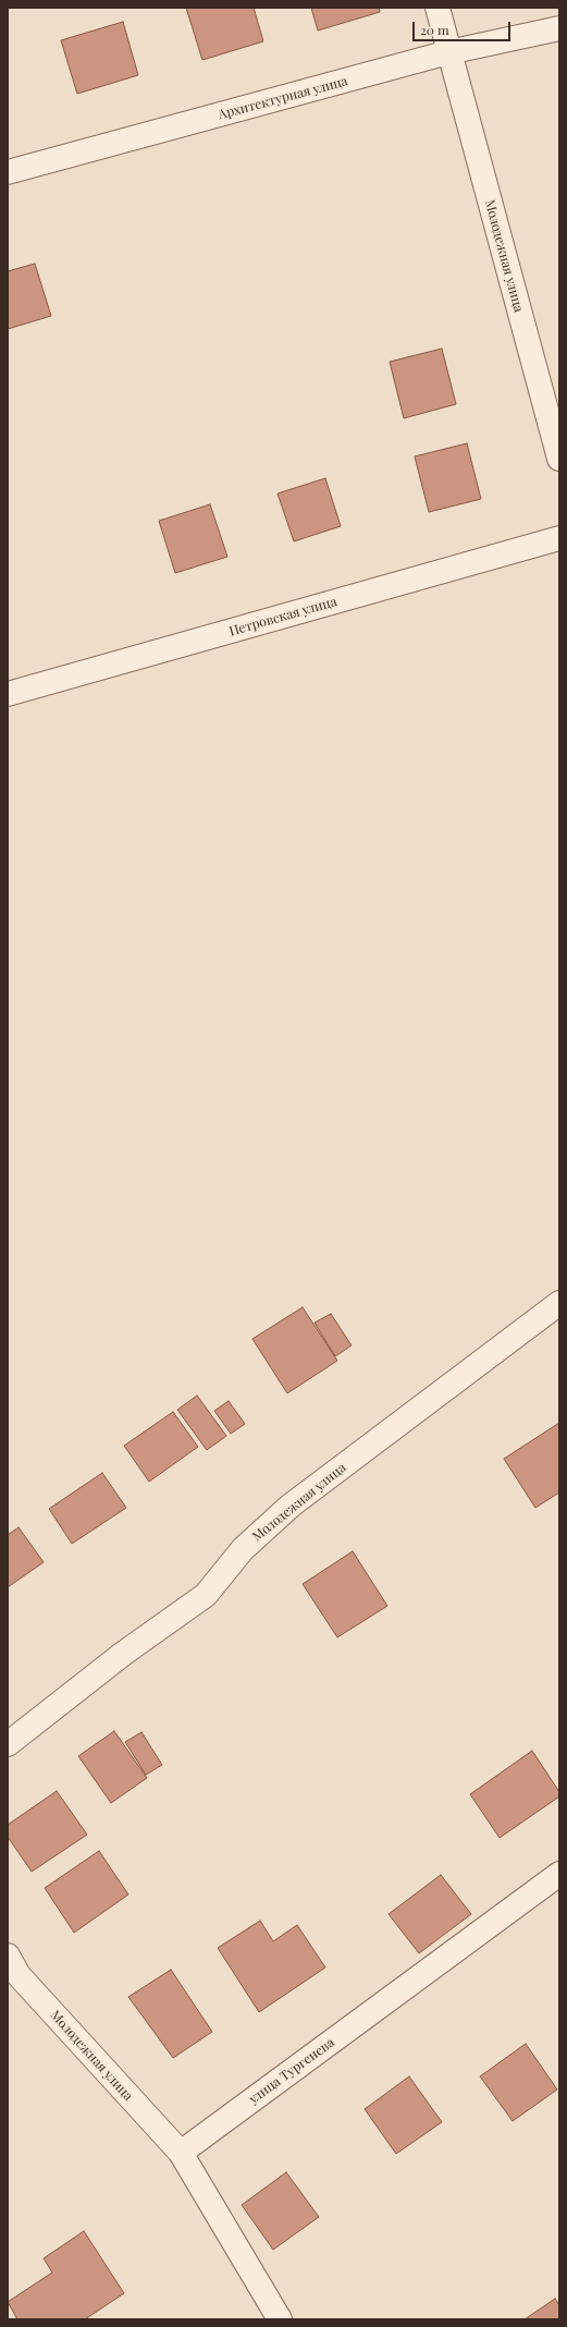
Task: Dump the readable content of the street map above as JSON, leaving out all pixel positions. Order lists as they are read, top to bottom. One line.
{"streets":{"street":["Архитектурная улица","Молодежная улица","Петровская улица","улица Тургенева"]},"crossings":[["Архитектурная улица","Молодежная улица"],["Молодежная улица","улица Тургенева"]],"scale_bar":"20 m"}
